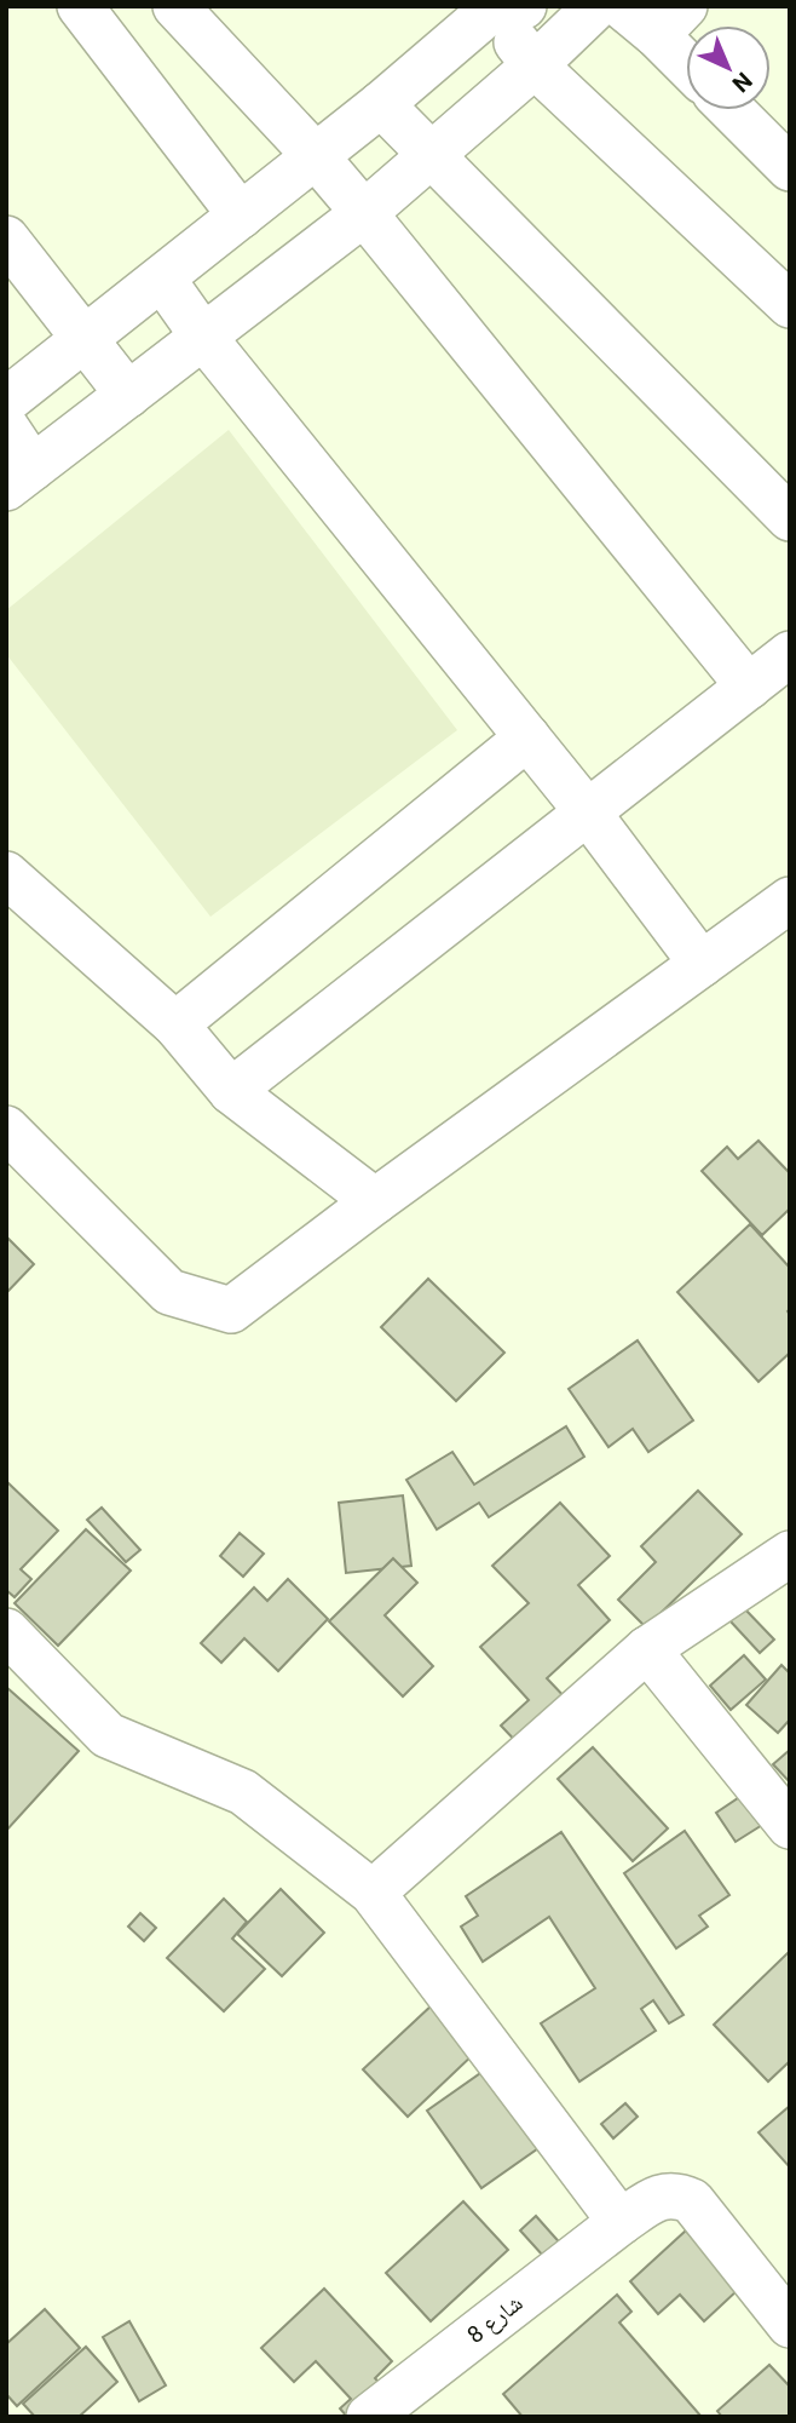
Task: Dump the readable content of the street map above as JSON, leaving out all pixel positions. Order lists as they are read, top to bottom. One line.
{"streets":{"street":["شارع 8"]},"north":"bottom right"}
